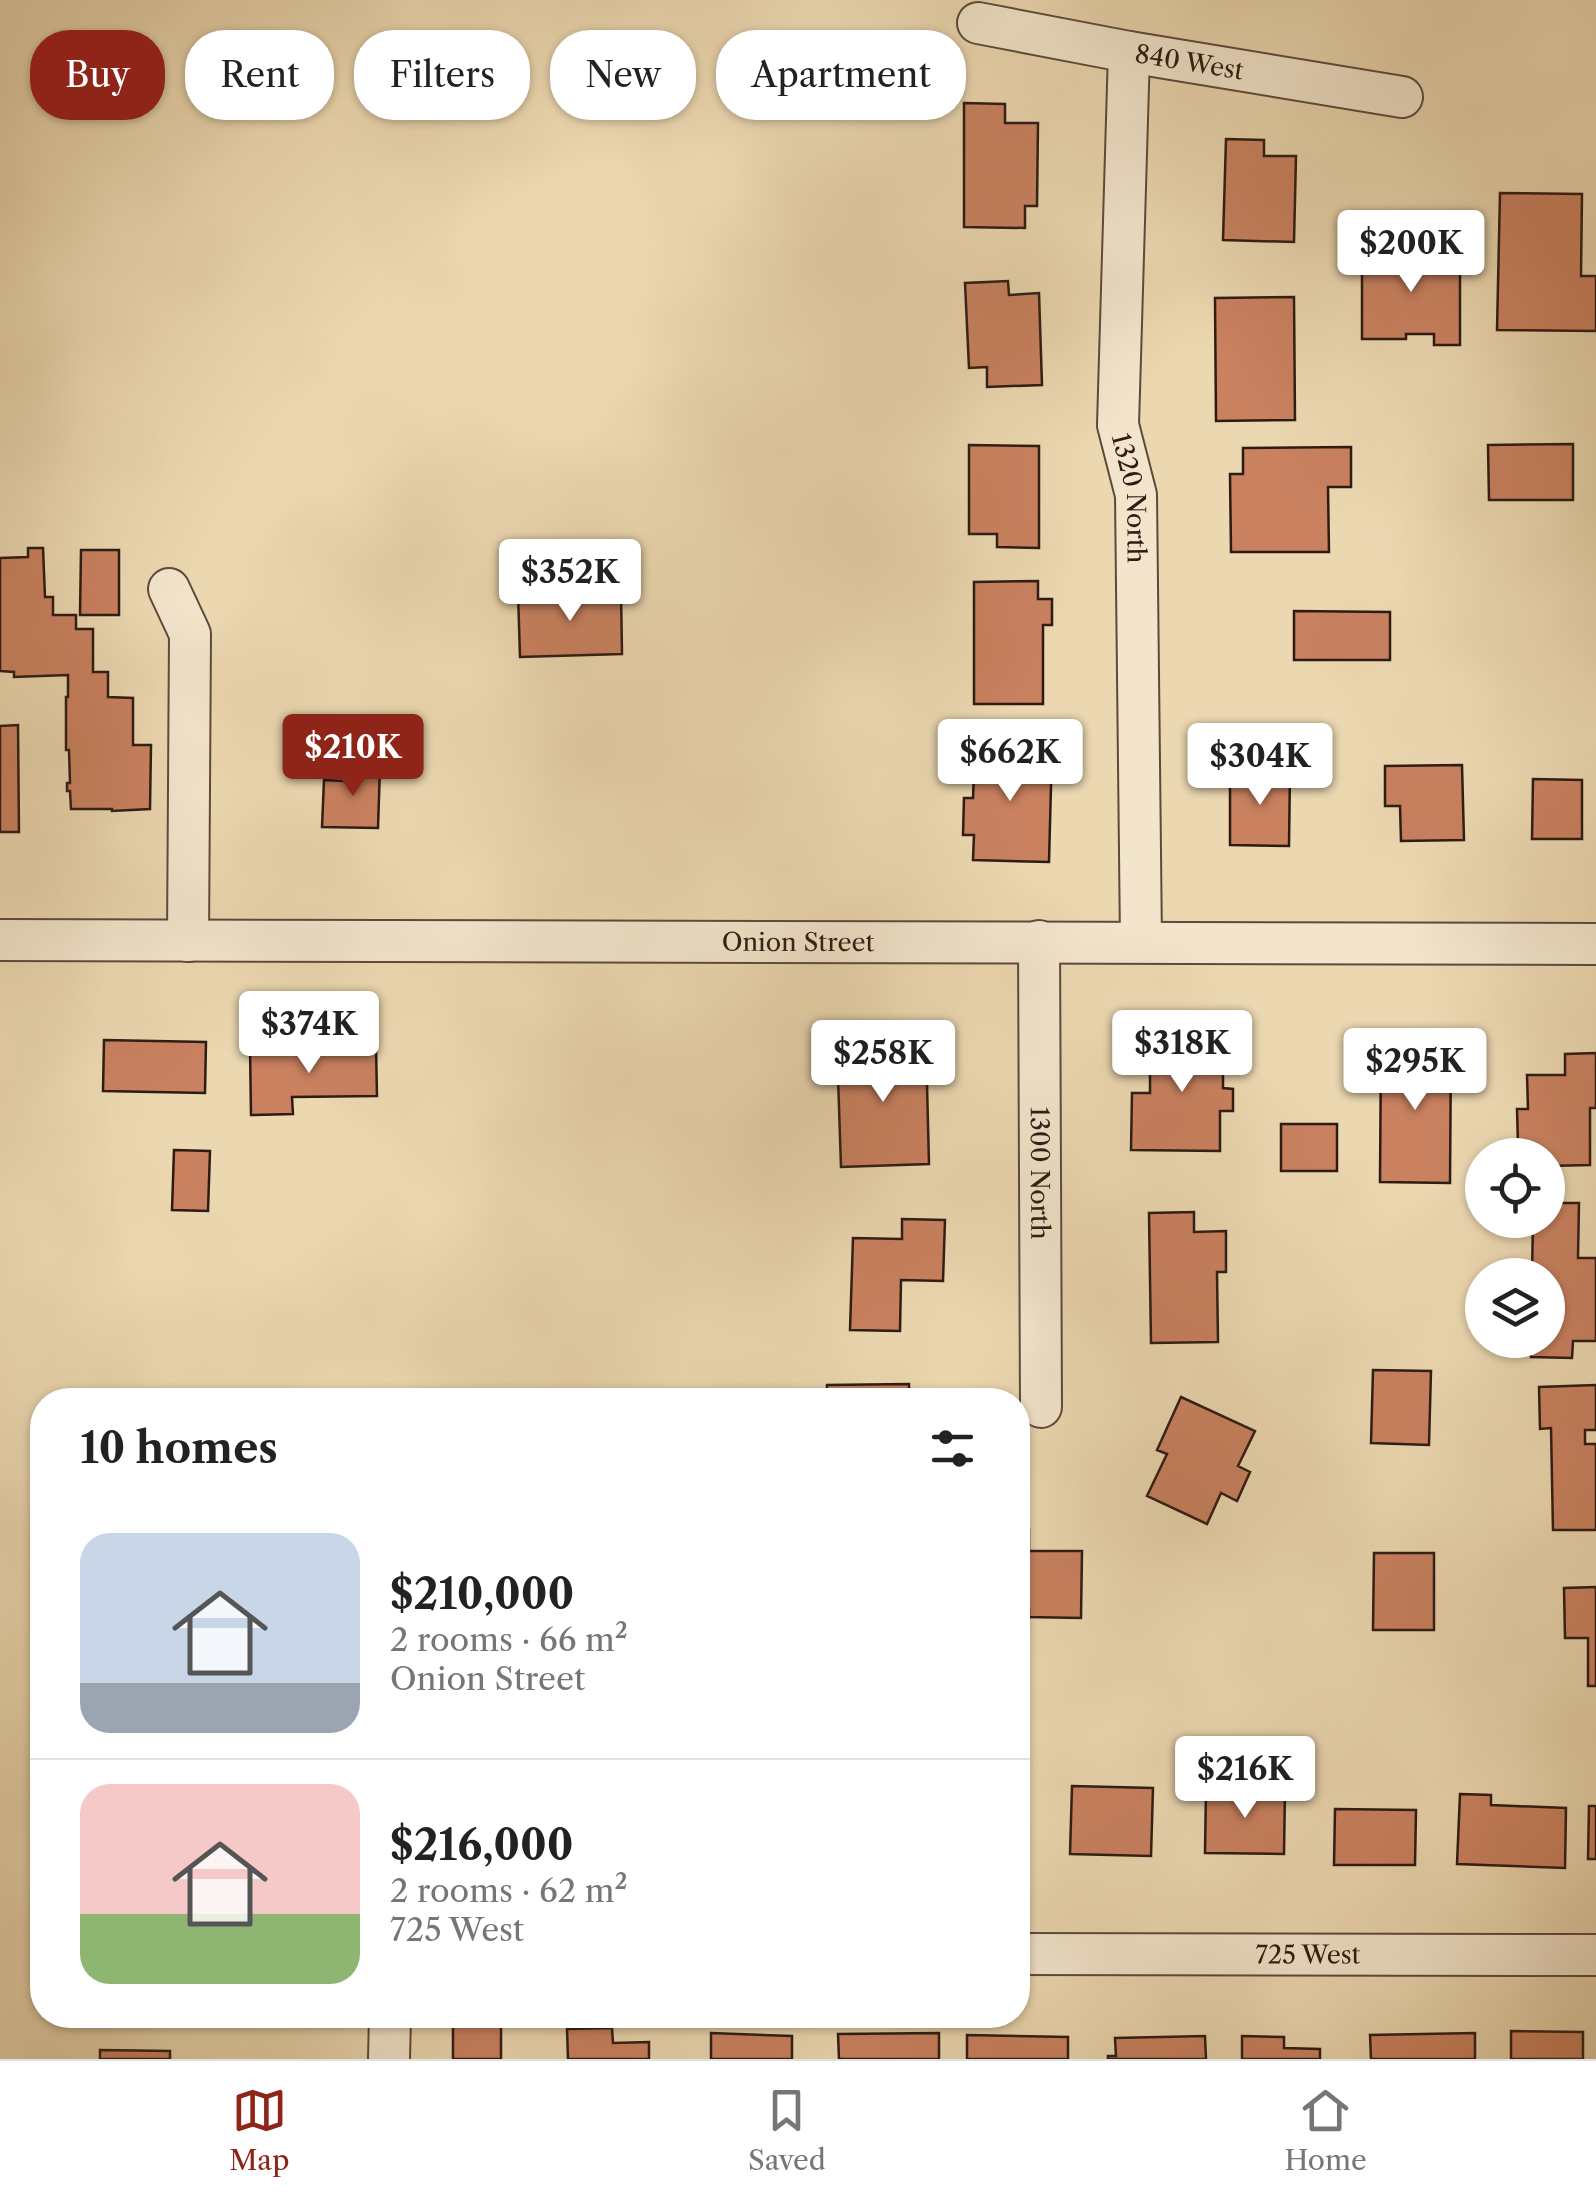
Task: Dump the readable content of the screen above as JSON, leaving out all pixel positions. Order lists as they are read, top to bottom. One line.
{"streets":{"street":["840 West","1320 North","Onion Street","1300 North","725 West"]},"crossings":[["840 West","1320 North"],["1320 North","Onion Street"],["Onion Street","1300 North"]],"page":{"chip":["Buy","Rent","Filters","New","Apartment"],"price":["$200K","$352K","$210K","$662K","$304K","$374K","$318K","$258K","$295K","$216K"],"heading":"10 homes","list":[{"name":"$210,000","note":"2 rooms · 66 m² · Onion Street"},{"name":"$216,000","note":"2 rooms · 62 m² · 725 West"}],"tabs":["Map","Saved","Home"]}}
